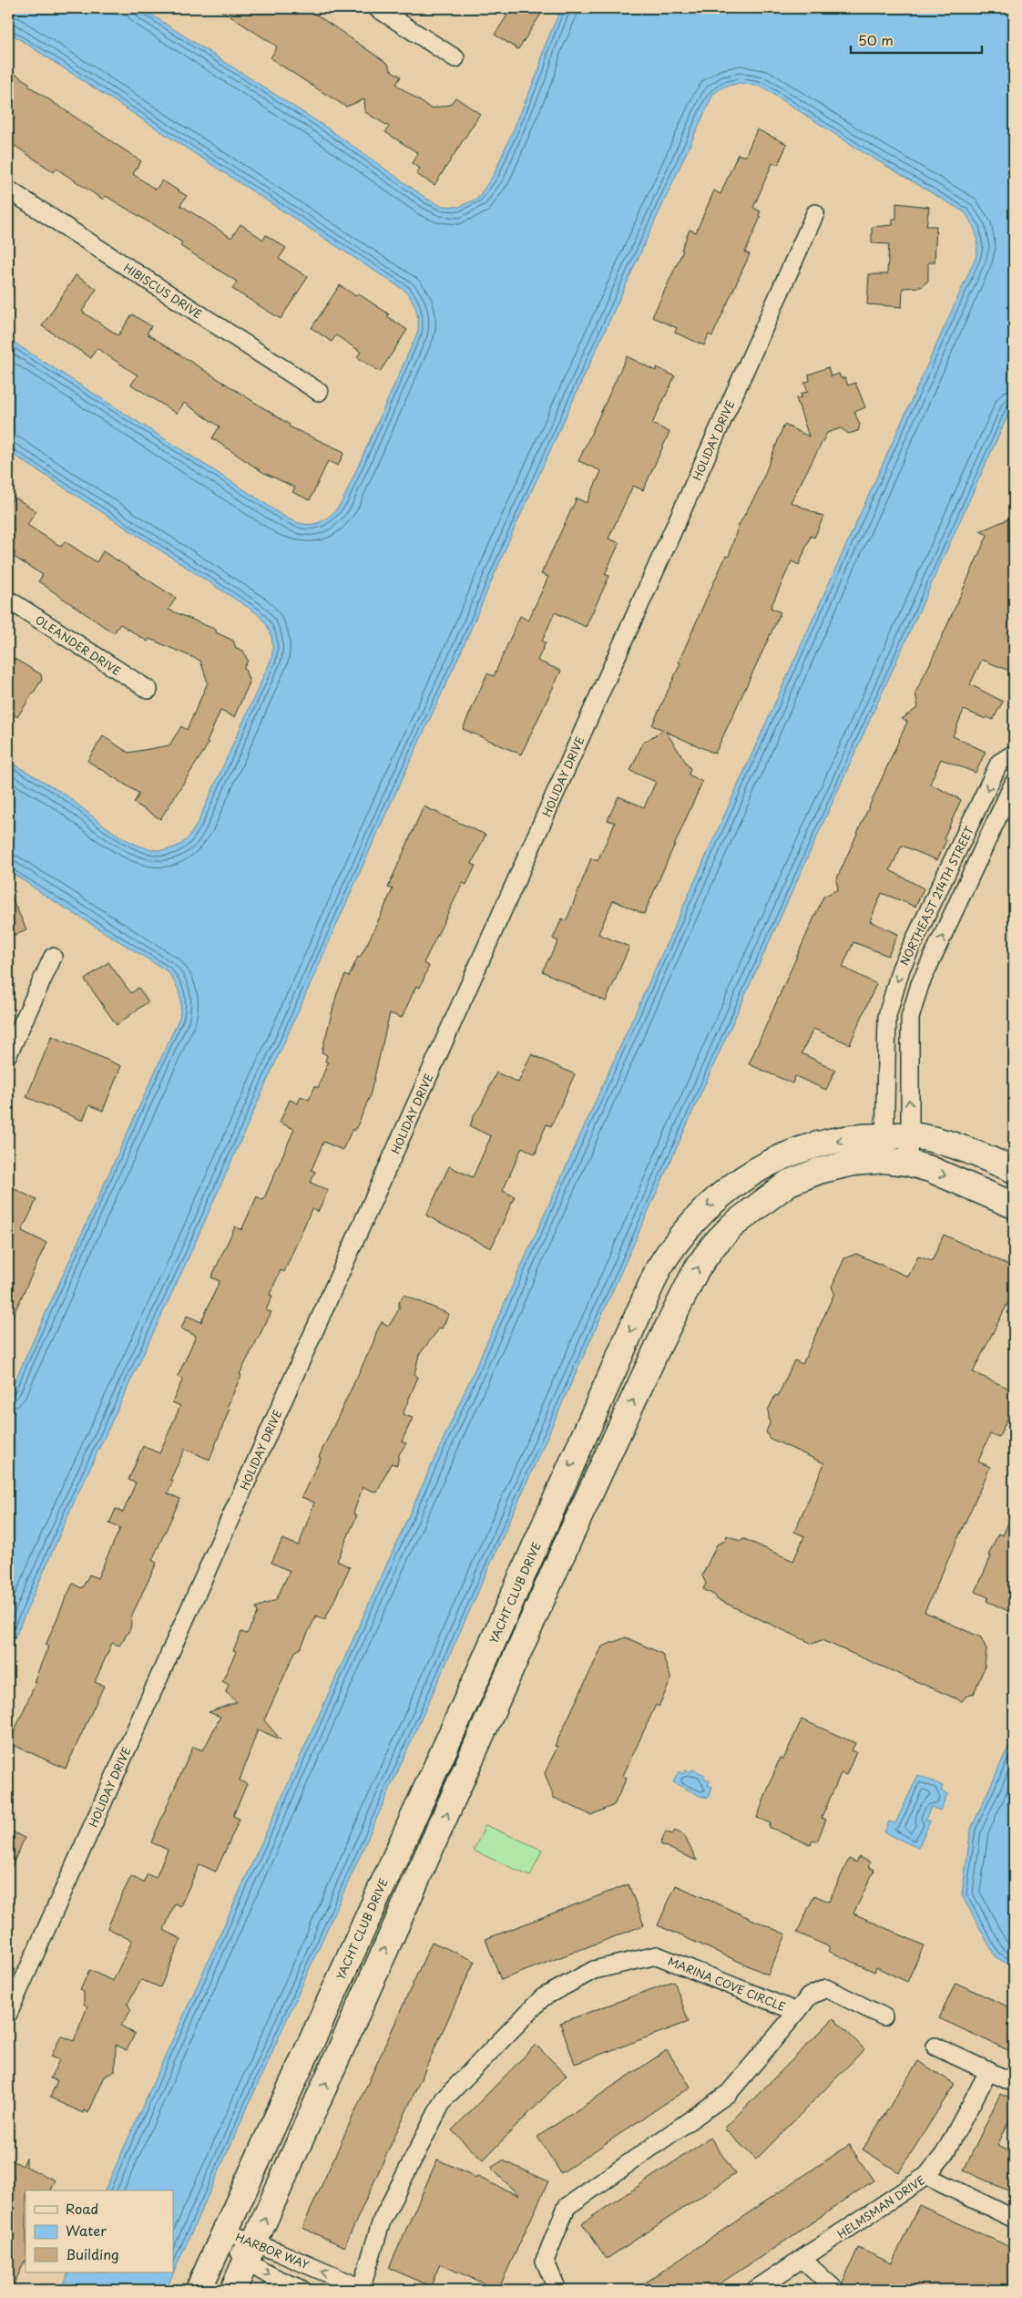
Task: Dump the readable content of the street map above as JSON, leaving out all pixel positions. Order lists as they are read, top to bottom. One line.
{"streets":{"street":["HIBISCUS DRIVE","HOLIDAY DRIVE","OLEANDER DRIVE","NORTHEAST 214TH STREET","YACHT CLUB DRIVE","MARINA COVE CIRCLE","HELMSMAN DRIVE","HARBOR WAY"]},"crossings":[["NORTHEAST 214TH STREET","YACHT CLUB DRIVE"],["YACHT CLUB DRIVE","HARBOR WAY"],["MARINA COVE CIRCLE","HARBOR WAY"]],"legend":["Road","Water","Building"],"scale_bar":"50 m"}
